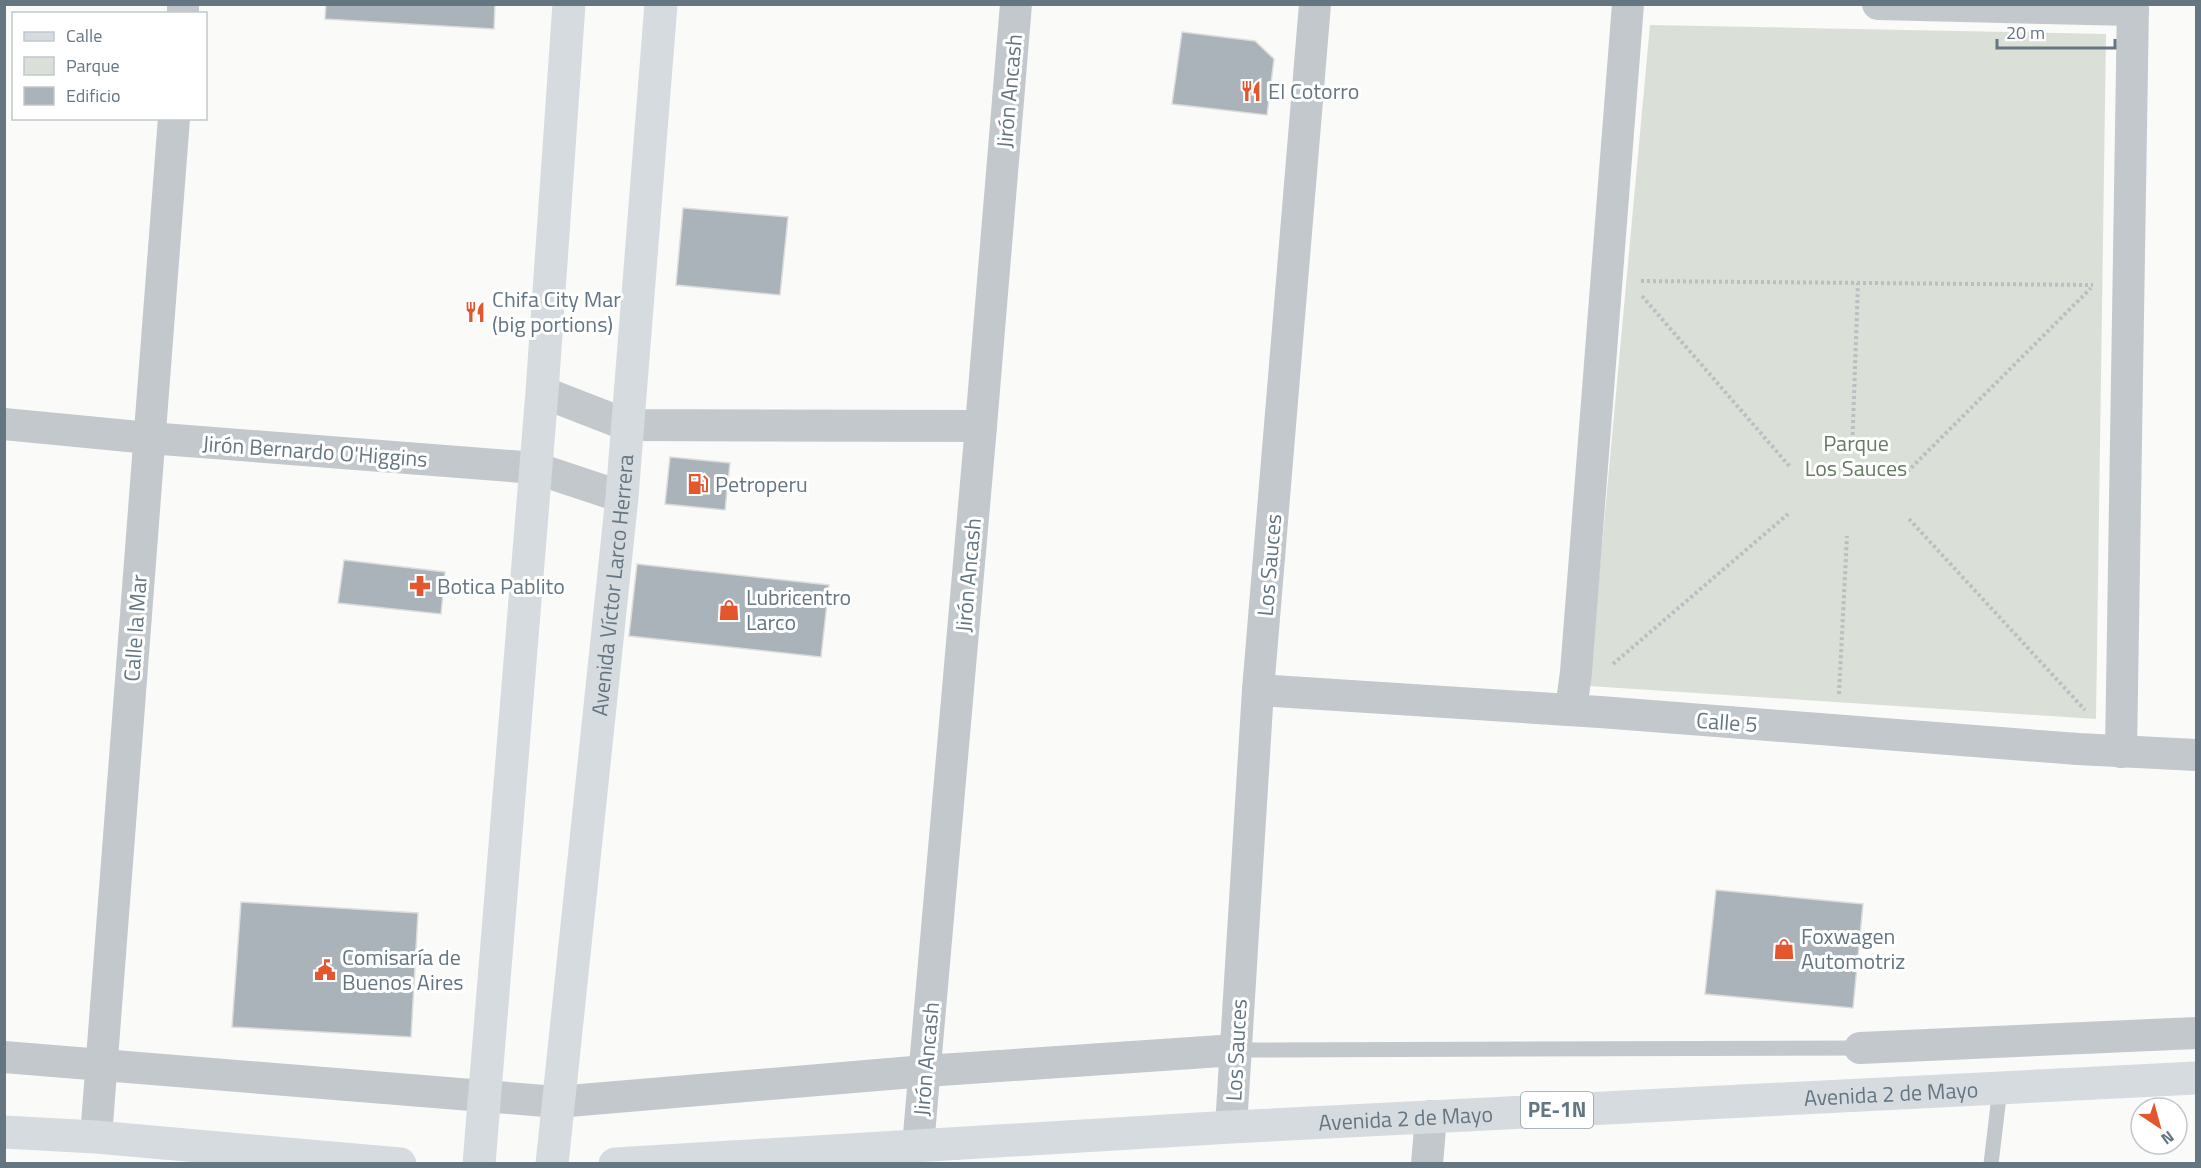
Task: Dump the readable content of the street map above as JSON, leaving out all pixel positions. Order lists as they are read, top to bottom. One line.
{"streets":{"main road":["Avenida Víctor Larco Herrera","Avenida 2 de Mayo","PE-1N"],"street":["Jirón Ancash","Jirón Bernardo O'Higgins","Los Sauces","Calle la Mar","Calle 5"]},"crossings":[["Jirón Ancash","Avenida 2 de Mayo"],["Jirón Bernardo O'Higgins","Avenida Víctor Larco Herrera"],["Jirón Bernardo O'Higgins","Calle la Mar"],["Los Sauces","Calle 5"],["Los Sauces","Avenida 2 de Mayo"]],"parks":["Parque Los Sauces"],"places":{"restaurant":["El Cotorro","Chifa City Mar (big portions)"],"fuel station":["Petroperu"],"pharmacy":["Botica Pablito"],"shop":["Lubricentro Larco","Foxwagen Automotriz"],"public building":["Comisaría de Buenos Aires"]},"legend":["Calle","Parque","Edificio"],"scale_bar":"20 m","north":"bottom right"}
